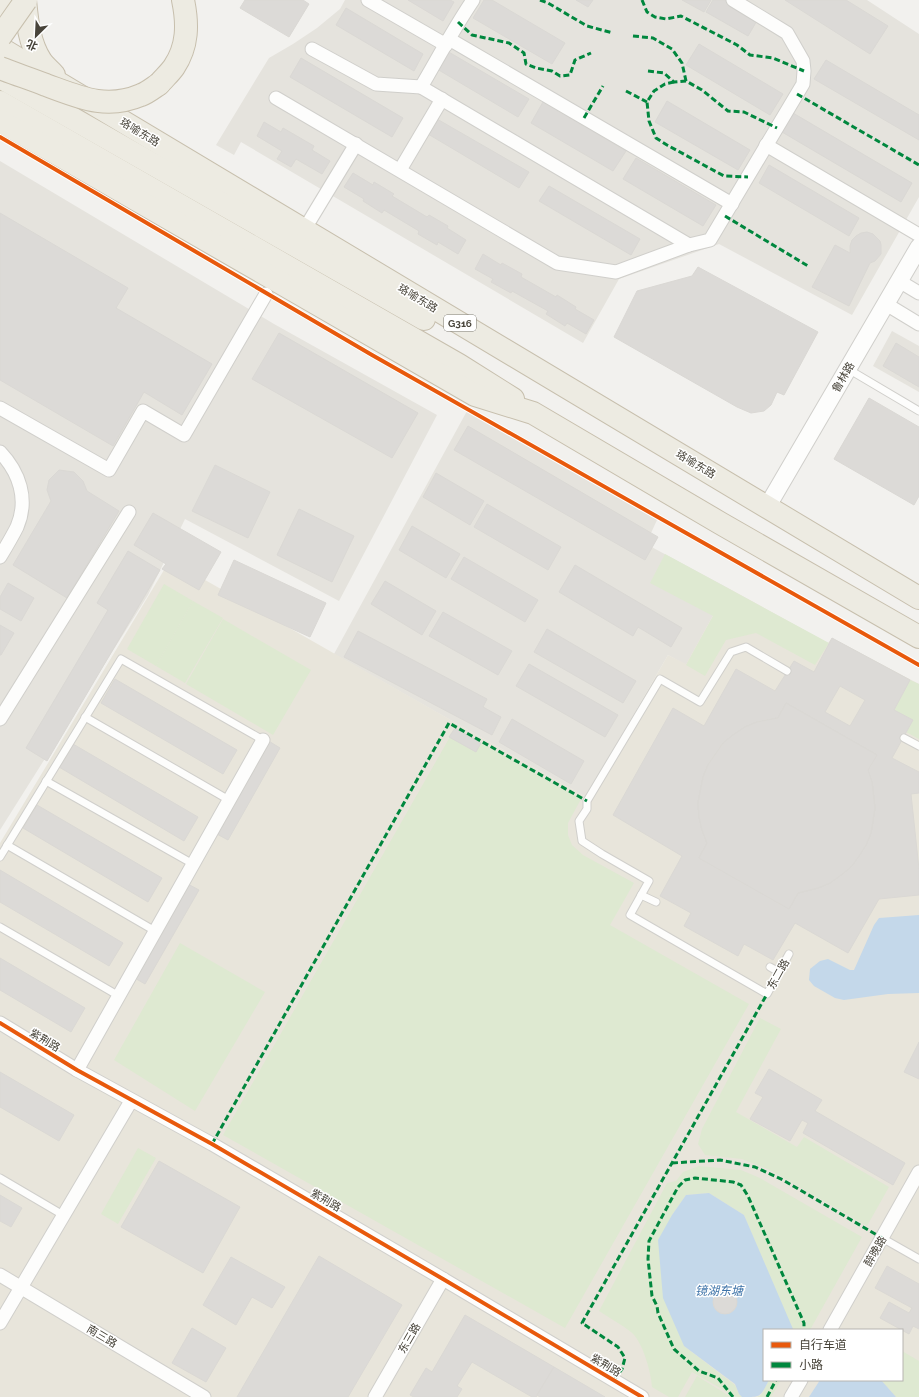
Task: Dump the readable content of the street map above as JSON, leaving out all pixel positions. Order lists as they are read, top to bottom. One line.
{"streets":{"highway":["珞喻东路","G316"],"street":["鲁林路","紫荆路","醉晚路","南三路","东三路"],"lane":["东二路"]},"crossings":[["珞喻东路","鲁林路"],["紫荆路","东三路"]],"water":["镜湖东塘"],"legend":["自行车道","小路"],"north":"bottom left"}
